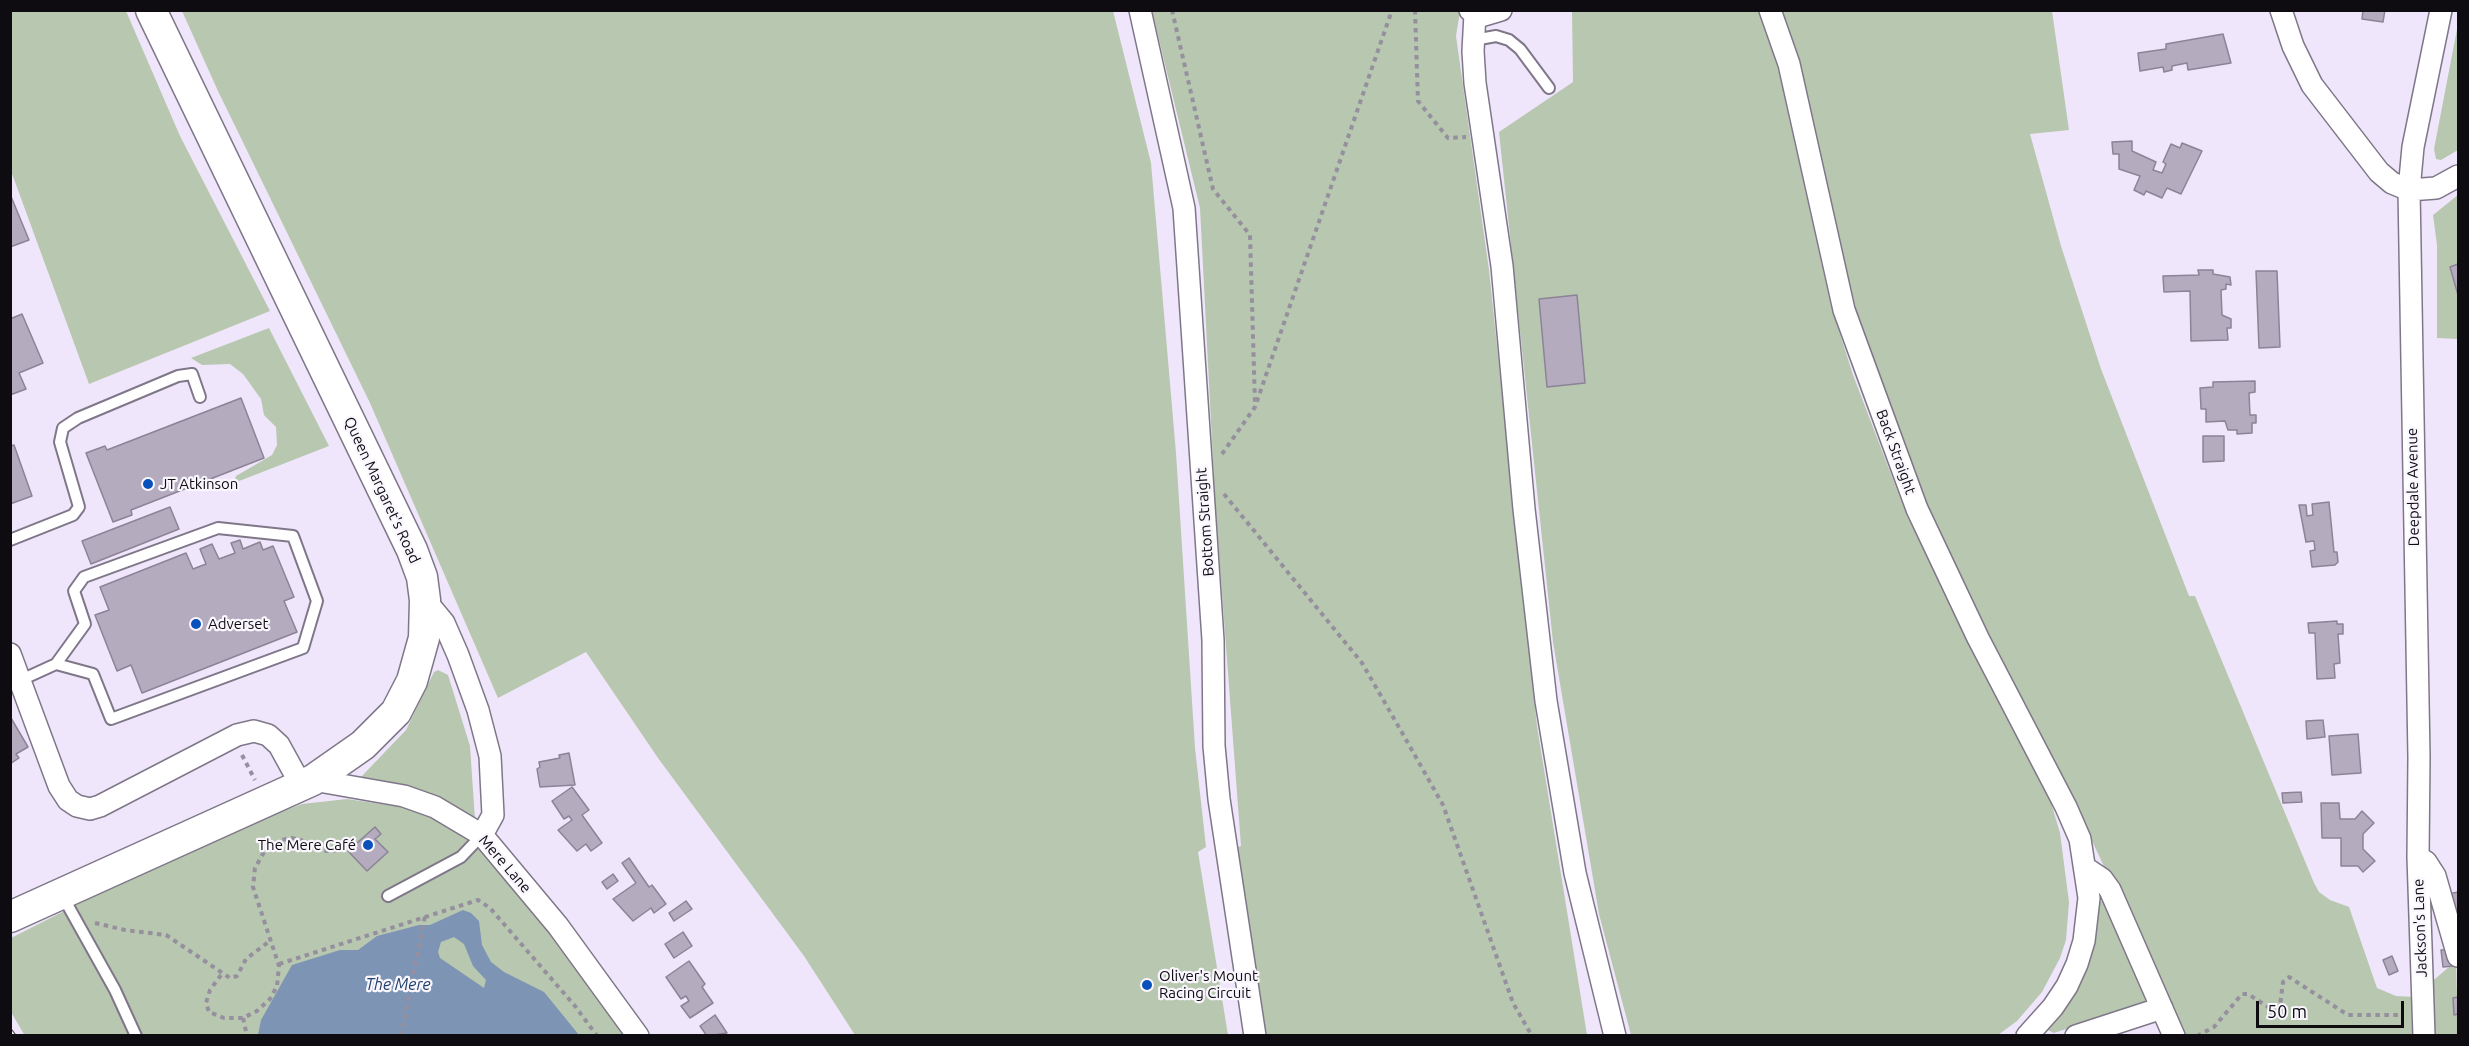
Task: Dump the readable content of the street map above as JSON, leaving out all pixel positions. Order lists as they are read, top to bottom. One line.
{"streets":{"main road":["Queen Margaret's Road"],"street":["Back Straight","Deepdale Avenue","Bottom Straight","Mere Lane","Jackson's Lane"]},"crossings":[["Deepdale Avenue","Jackson's Lane"],["Queen Margaret's Road","Mere Lane"]],"water":["The Mere"],"places":["JT Atkinson","Adverset","The Mere Café","Oliver's Mount Racing Circuit"],"scale_bar":"50 m"}
